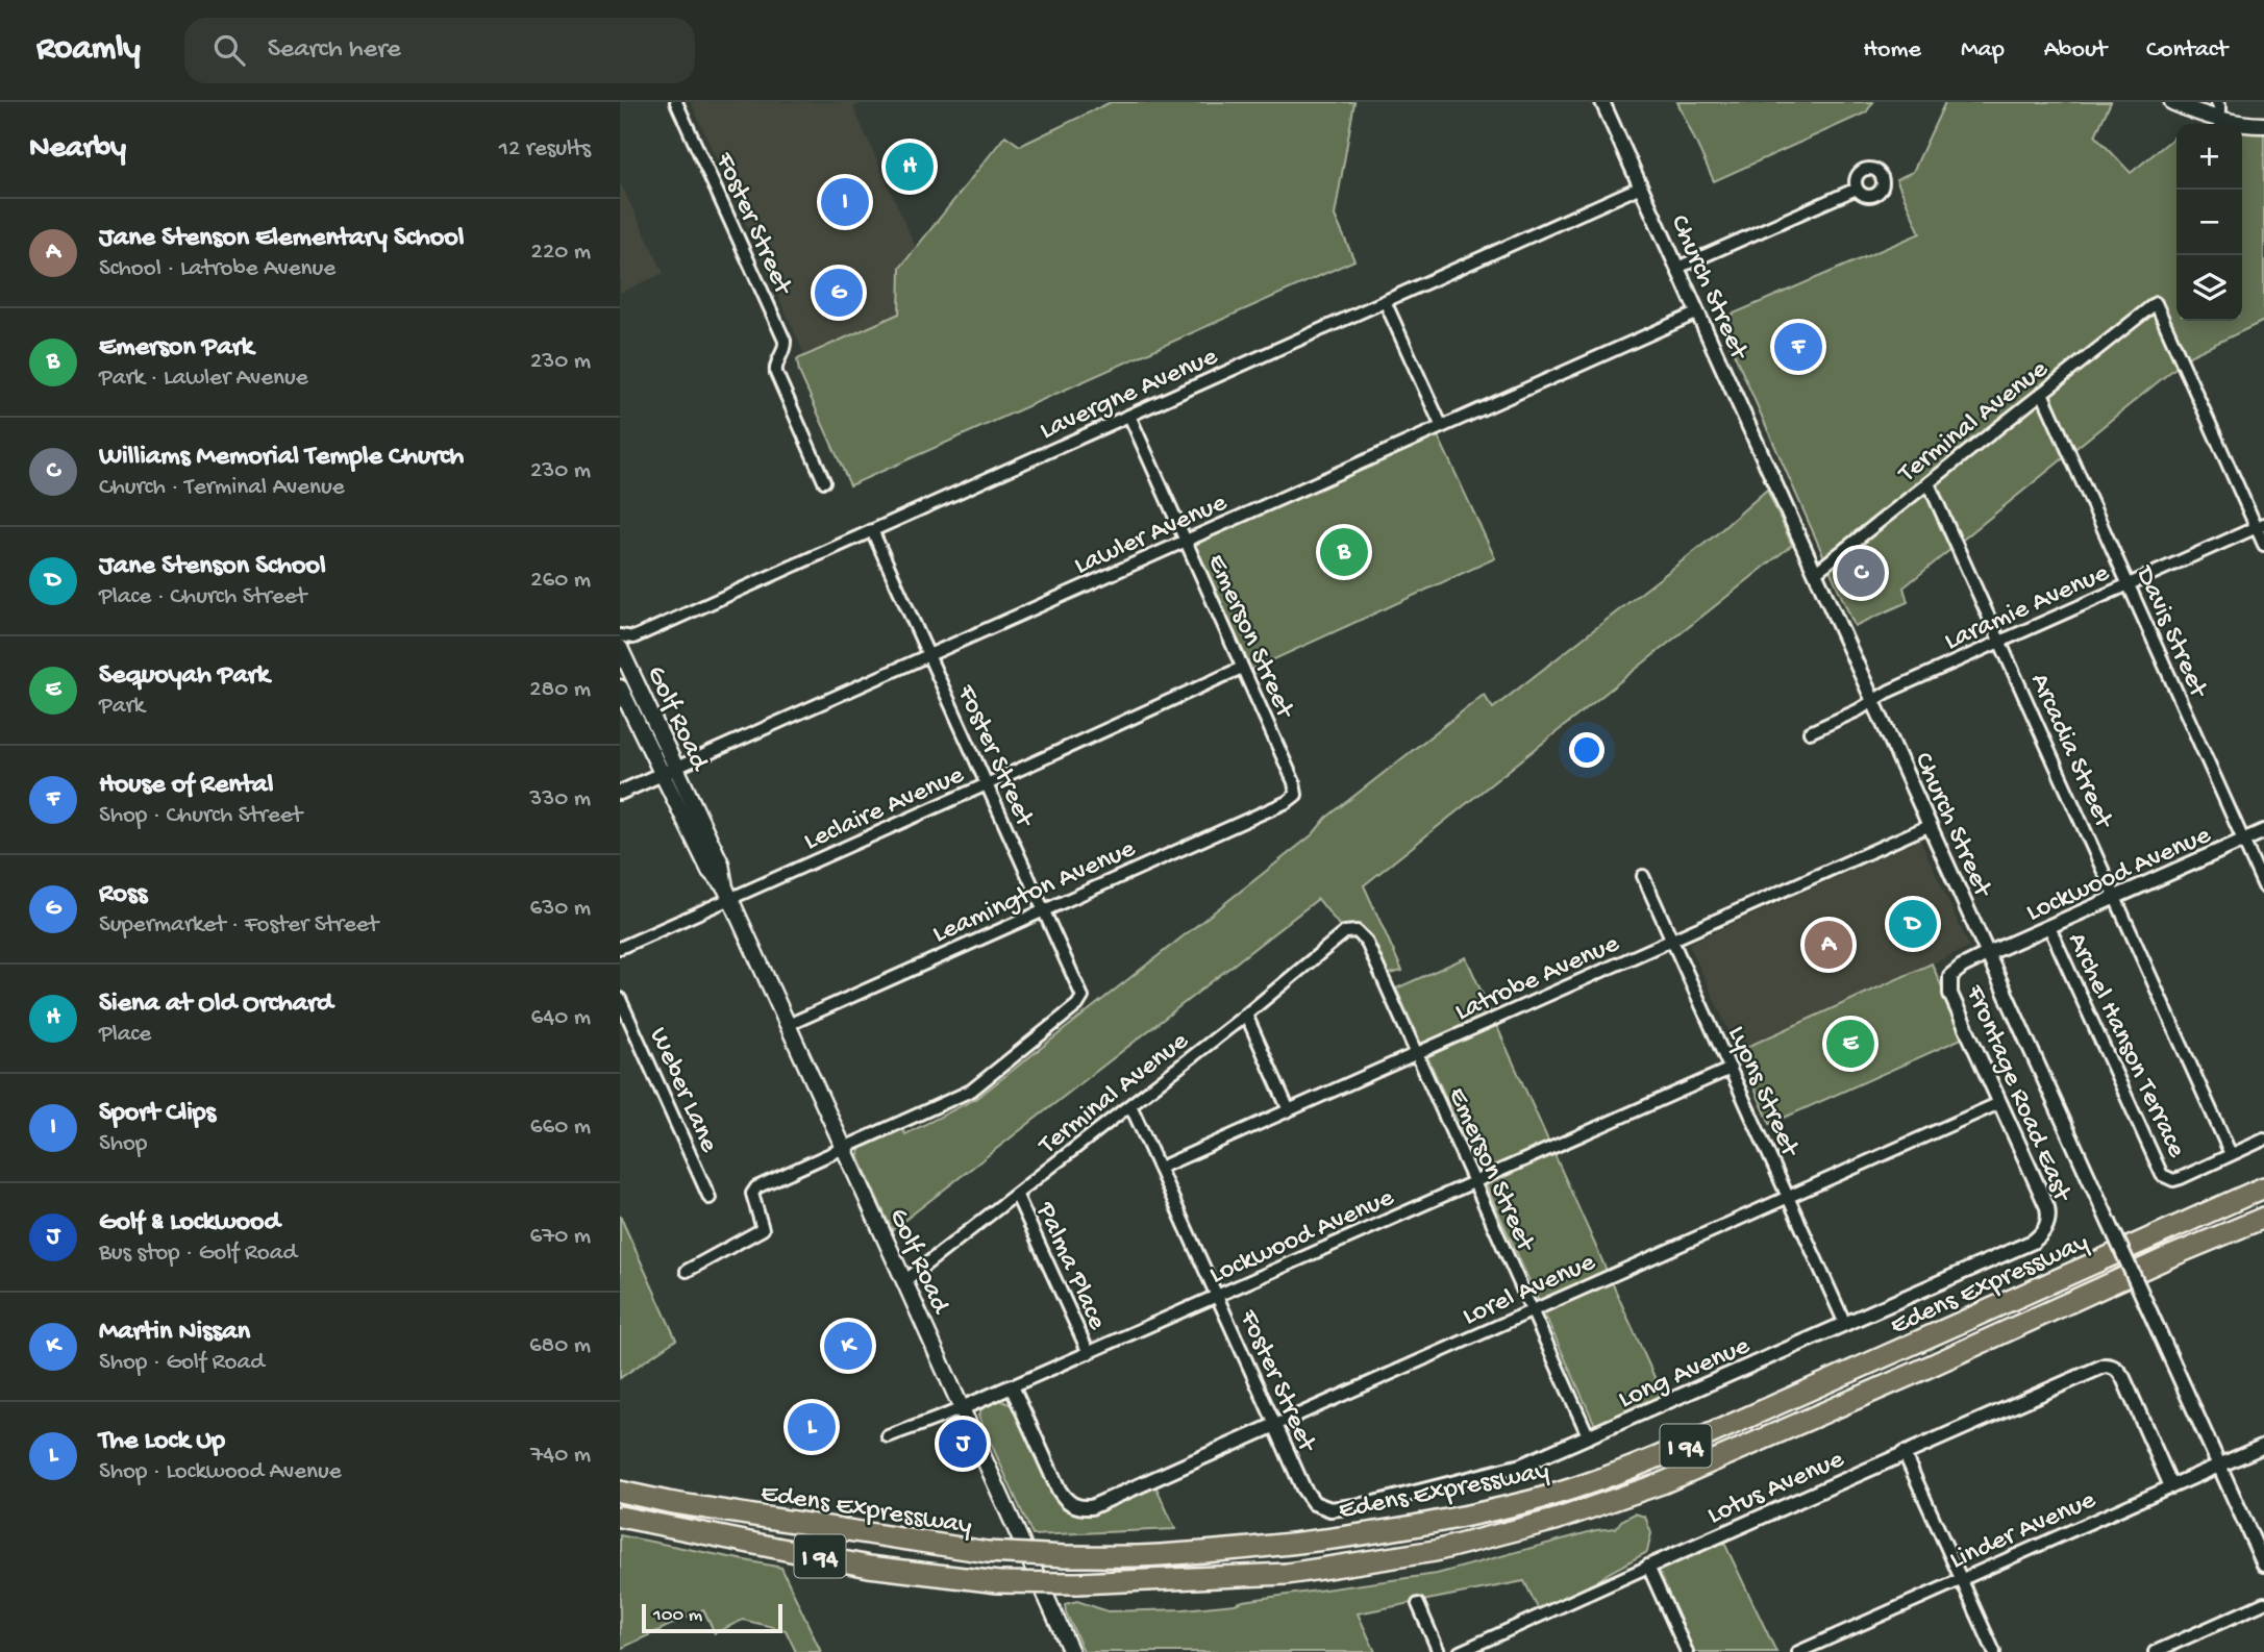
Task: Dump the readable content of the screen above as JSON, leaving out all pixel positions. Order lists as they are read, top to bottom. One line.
{"streets":{"highway":["Edens Expressway","I 94"],"main road":["Golf Road"],"street":["Foster Street","Church Street","Lavergne Avenue","Terminal Avenue","Lawler Avenue","Laramie Avenue","Davis Street","Emerson Street","Arcadia Street","Leclaire Avenue","Lockwood Avenue","Leamington Avenue","Latrobe Avenue","Archel Hanson Terrace","Weber Lane","Lyons Street","Frontage Road East","Palma Place","Lorel Avenue","Long Avenue","Lotus Avenue","Linder Avenue"]},"crossings":[["Foster Street","Lavergne Avenue"],["Foster Street","Terminal Avenue"],["Foster Street","Lawler Avenue"],["Foster Street","Golf Road"],["Foster Street","Leclaire Avenue"],["Foster Street","Lockwood Avenue"],["Foster Street","Leamington Avenue"],["Foster Street","Latrobe Avenue"],["Foster Street","Lorel Avenue"],["Foster Street","Long Avenue"],["Church Street","Lavergne Avenue"],["Church Street","Terminal Avenue"],["Church Street","Lawler Avenue"],["Church Street","Laramie Avenue"],["Church Street","Lockwood Avenue"],["Church Street","Latrobe Avenue"],["Church Street","Frontage Road East"],["Church Street","Linder Avenue"],["Lavergne Avenue","Emerson Street"],["Terminal Avenue","Laramie Avenue"],["Terminal Avenue","Davis Street"],["Terminal Avenue","Emerson Street"],["Terminal Avenue","Golf Road"],["Terminal Avenue","Arcadia Street"],["Terminal Avenue","Palma Place"],["Lawler Avenue","Emerson Street"],["Lawler Avenue","Golf Road"],["Laramie Avenue","Davis Street"],["Laramie Avenue","Arcadia Street"],["Davis Street","Lockwood Avenue"],["Emerson Street","Leclaire Avenue"],["Emerson Street","Lockwood Avenue"],["Emerson Street","Leamington Avenue"],["Emerson Street","Latrobe Avenue"],["Emerson Street","Lorel Avenue"],["Emerson Street","Long Avenue"],["Golf Road","Leclaire Avenue"],["Golf Road","Lockwood Avenue"],["Golf Road","Leamington Avenue"],["Arcadia Street","Lockwood Avenue"],["Arcadia Street","Archel Hanson Terrace"],["Lockwood Avenue","Archel Hanson Terrace"],["Lockwood Avenue","Lyons Street"],["Lockwood Avenue","Frontage Road East"],["Lockwood Avenue","Palma Place"],["Lockwood Avenue","Lorel Avenue"],["Latrobe Avenue","Lyons Street"],["Lyons Street","Lorel Avenue"],["Lyons Street","Long Avenue"],["Frontage Road East","Lorel Avenue"],["Frontage Road East","Long Avenue"],["Lotus Avenue","Linder Avenue"]],"scale_bar":"100 m","page":{"header":"Roamly","search":"Search here","nav":["Home","Map","About","Contact"],"heading":["Nearby","12 results"],"map_buttons":["+","−"],"pins":["H","I","G","F","B","C","D","A","E","K","L","J"],"list":[{"mark":"A","name":"Jane Stenson Elementary School","note":"School · Latrobe Avenue","value":"220 m"},{"mark":"B","name":"Emerson Park","note":"Park · Lawler Avenue","value":"230 m"},{"mark":"C","name":"Williams Memorial Temple Church","note":"Church · Terminal Avenue","value":"230 m"},{"mark":"D","name":"Jane Stenson School","note":"Place · Church Street","value":"260 m"},{"mark":"E","name":"Sequoyah Park","note":"Park","value":"280 m"},{"mark":"F","name":"House of Rental","note":"Shop · Church Street","value":"330 m"},{"mark":"G","name":"Ross","note":"Supermarket · Foster Street","value":"630 m"},{"mark":"H","name":"Siena at Old Orchard","note":"Place","value":"640 m"},{"mark":"I","name":"Sport Clips","note":"Shop","value":"660 m"},{"mark":"J","name":"Golf & Lockwood","note":"Bus stop · Golf Road","value":"670 m"},{"mark":"K","name":"Martin Nissan","note":"Shop · Golf Road","value":"680 m"},{"mark":"L","name":"The Lock Up","note":"Shop · Lockwood Avenue","value":"740 m"}],"scale":"100 m"}}
